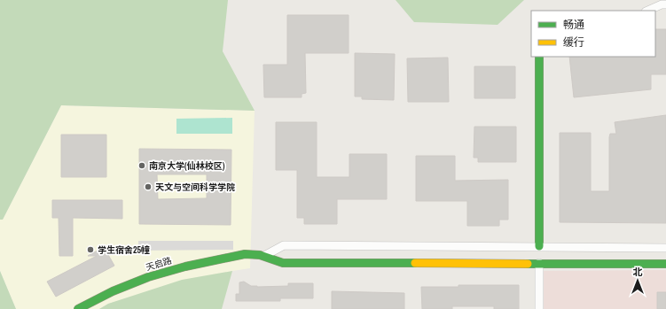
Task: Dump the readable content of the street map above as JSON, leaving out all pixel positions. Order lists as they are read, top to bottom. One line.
{"streets":{"street":["天启路"]},"places":["南京大学(仙林校区)","天文与空间科学学院","学生宿舍25幢"],"legend":["畅通","缓行"],"north":"top"}
